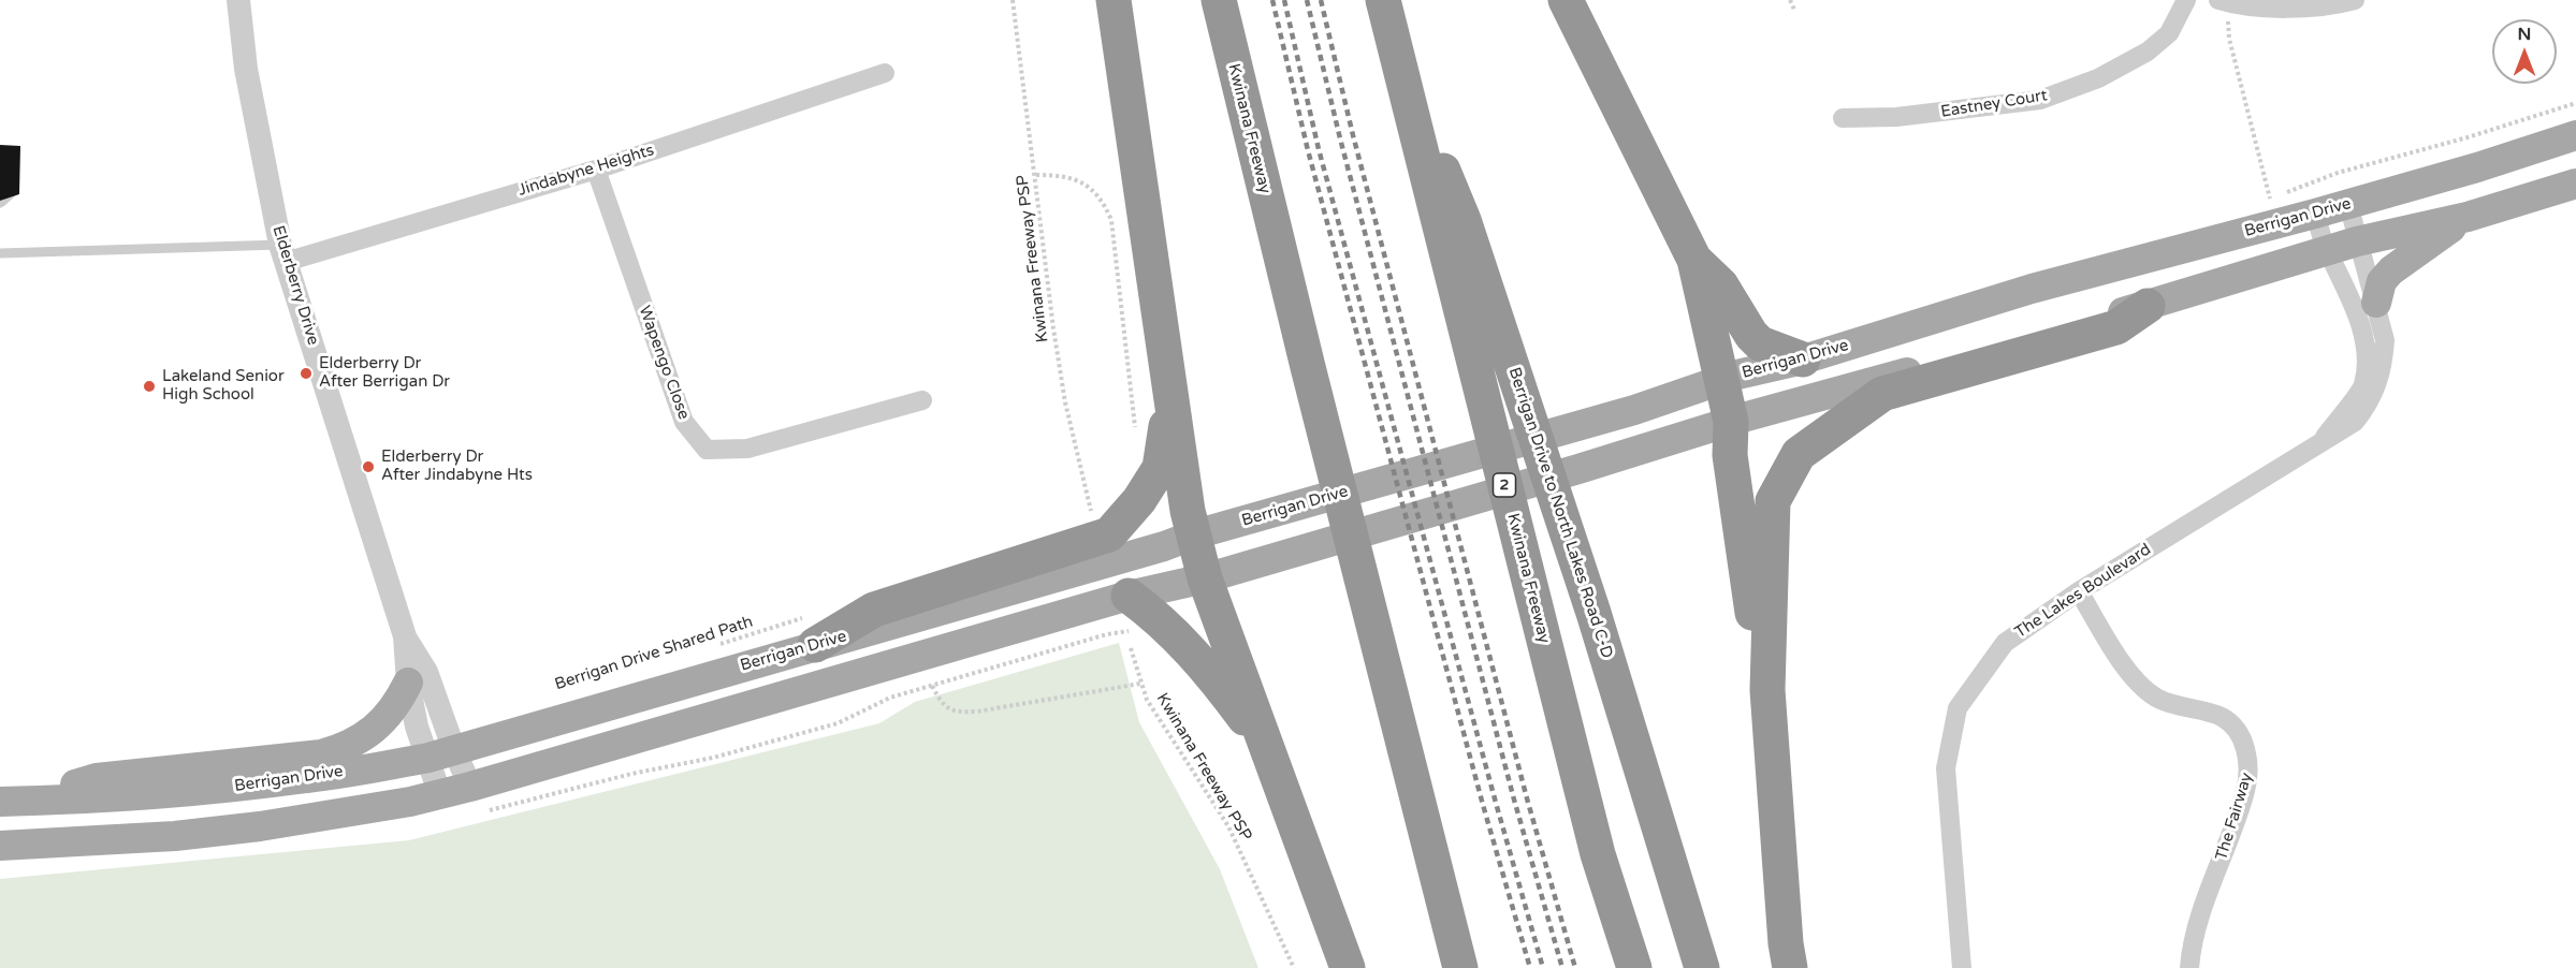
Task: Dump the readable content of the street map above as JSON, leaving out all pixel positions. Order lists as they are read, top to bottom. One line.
{"streets":{"highway":["Kwinana Freeway","2","Berrigan Drive to North Lakes Road C-D"],"main road":["Berrigan Drive"],"street":["Eastney Court","Jindabyne Heights","Elderberry Drive","Wapengo Close","The Lakes Boulevard","The Fairway"],"path":["Kwinana Freeway PSP","Berrigan Drive Shared Path"]},"crossings":[["Kwinana Freeway","Berrigan Drive to North Lakes Road C-D"],["Jindabyne Heights","Elderberry Drive"],["Jindabyne Heights","Wapengo Close"],["Berrigan Drive","Elderberry Drive"],["Berrigan Drive","The Lakes Boulevard"],["Berrigan Drive","Berrigan Drive Shared Path"],["The Lakes Boulevard","The Fairway"]],"places":["Elderberry Dr After Berrigan Dr","Lakeland Senior High School","Elderberry Dr After Jindabyne Hts"],"north":"top"}
